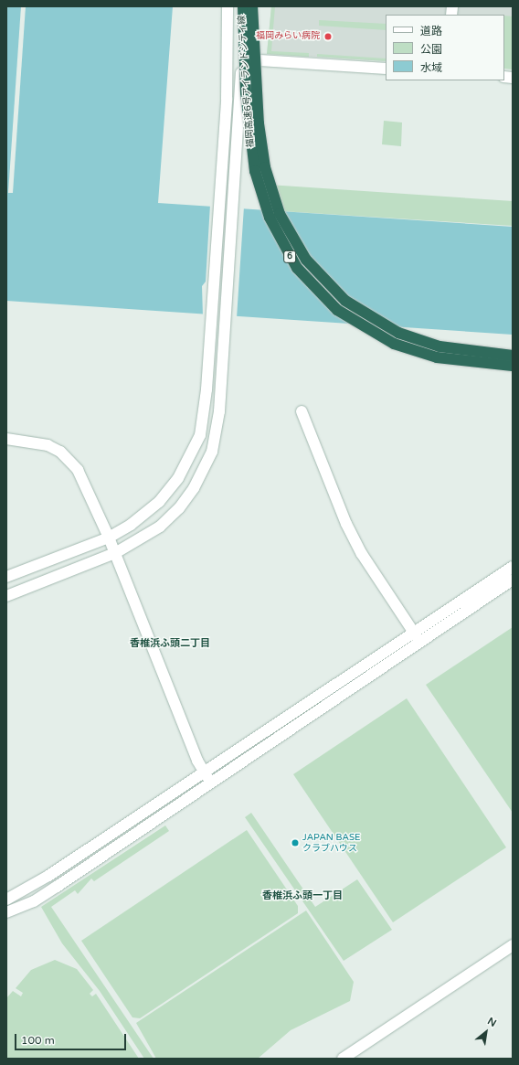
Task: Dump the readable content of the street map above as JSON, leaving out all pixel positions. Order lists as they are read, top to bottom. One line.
{"streets":{"highway":["福岡高速6号アイランドシティ線","6"]},"districts":["香椎浜ふ頭二丁目","香椎浜ふ頭一丁目"],"places":["福岡みらい病院","JAPAN BASE クラブハウス"],"legend":["道路","公園","水域"],"scale_bar":"100 m","north":"top right"}
